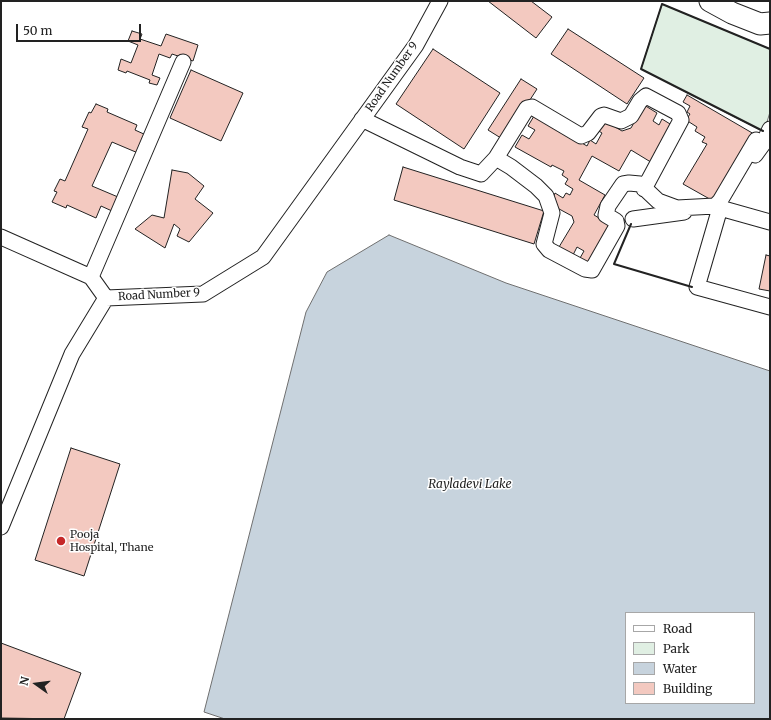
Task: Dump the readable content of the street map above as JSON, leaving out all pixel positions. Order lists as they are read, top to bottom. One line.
{"streets":{"street":["Road Number 9"]},"water":["Rayladevi Lake"],"places":["Pooja Hospital, Thane"],"legend":["Road","Park","Water","Building"],"scale_bar":"50 m","north":"left"}
